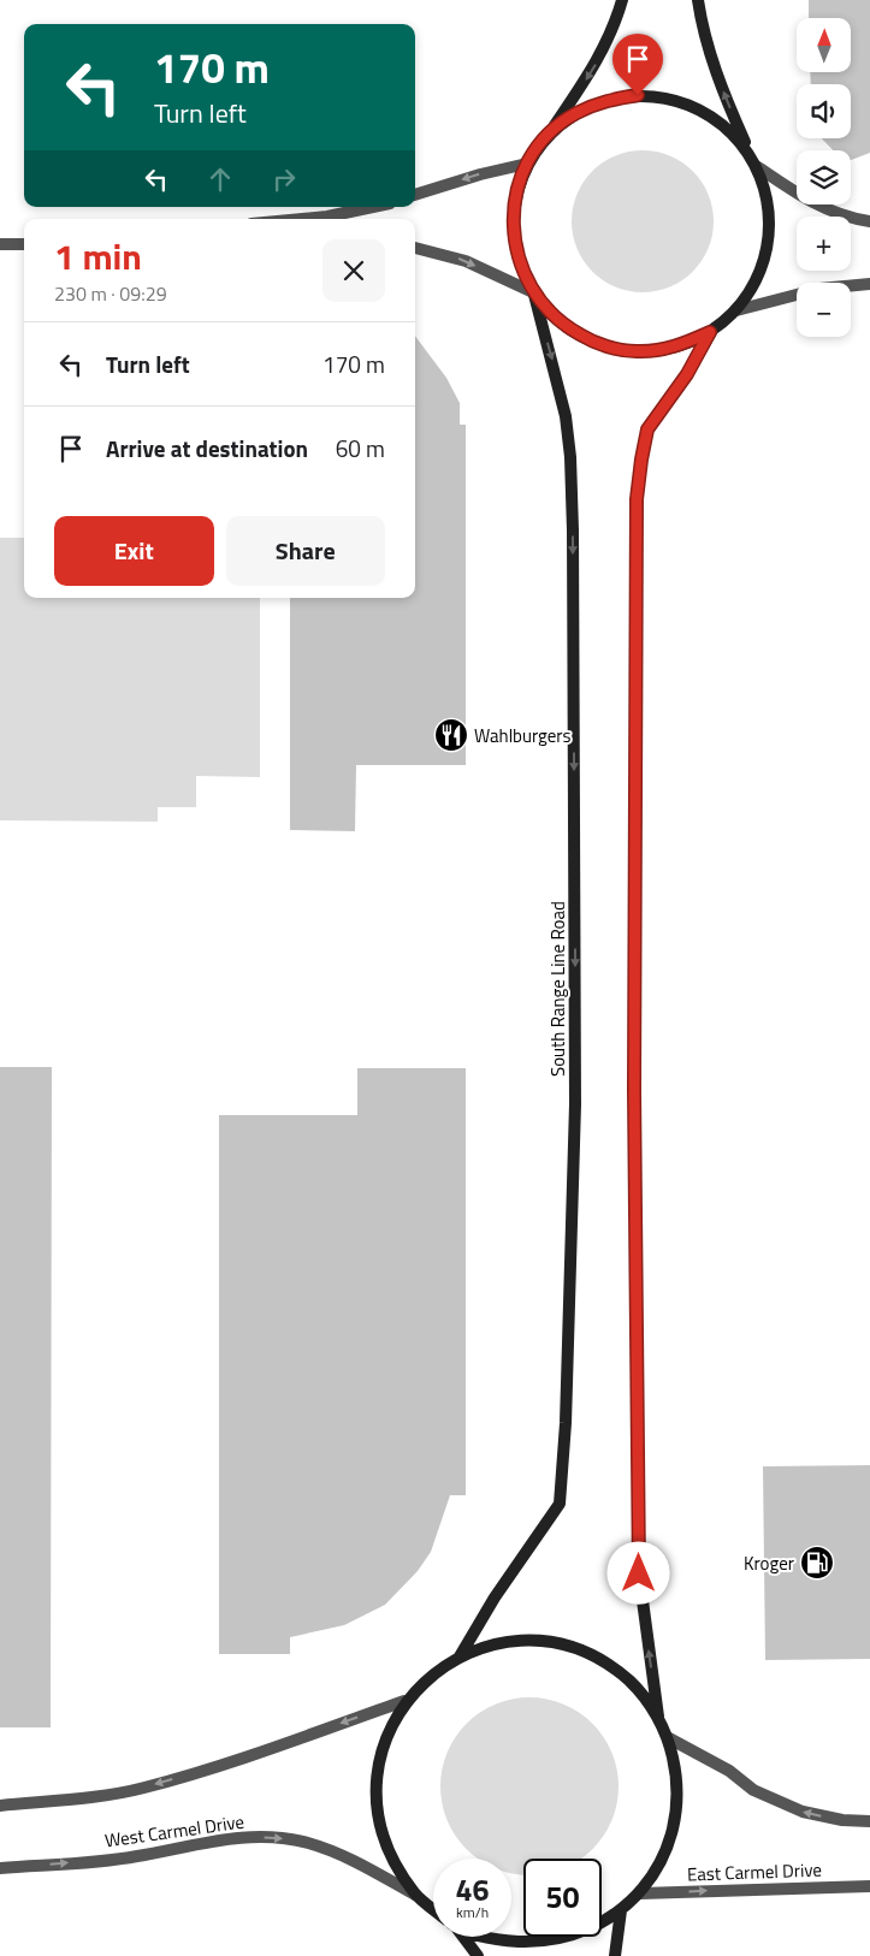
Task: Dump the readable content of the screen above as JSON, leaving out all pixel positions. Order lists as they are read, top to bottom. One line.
{"streets":{"main road":["South Range Line Road"],"street":["West Carmel Drive","East Carmel Drive"]},"one_way":["East Carmel Drive"],"places":{"restaurant":["Wahlburgers"],"fuel station":["Kroger"]},"north":"top","page":{"map_buttons":["+","−"],"turn":["170 m","Turn left"],"heading":["1 min","230 m · 09:29"],"list":[{"name":"Turn left","value":"170 m"},{"name":"Arrive at destination","value":"60 m"}],"buttons":["Exit","Share"],"speed":"46 km/h","limit":"50"}}
